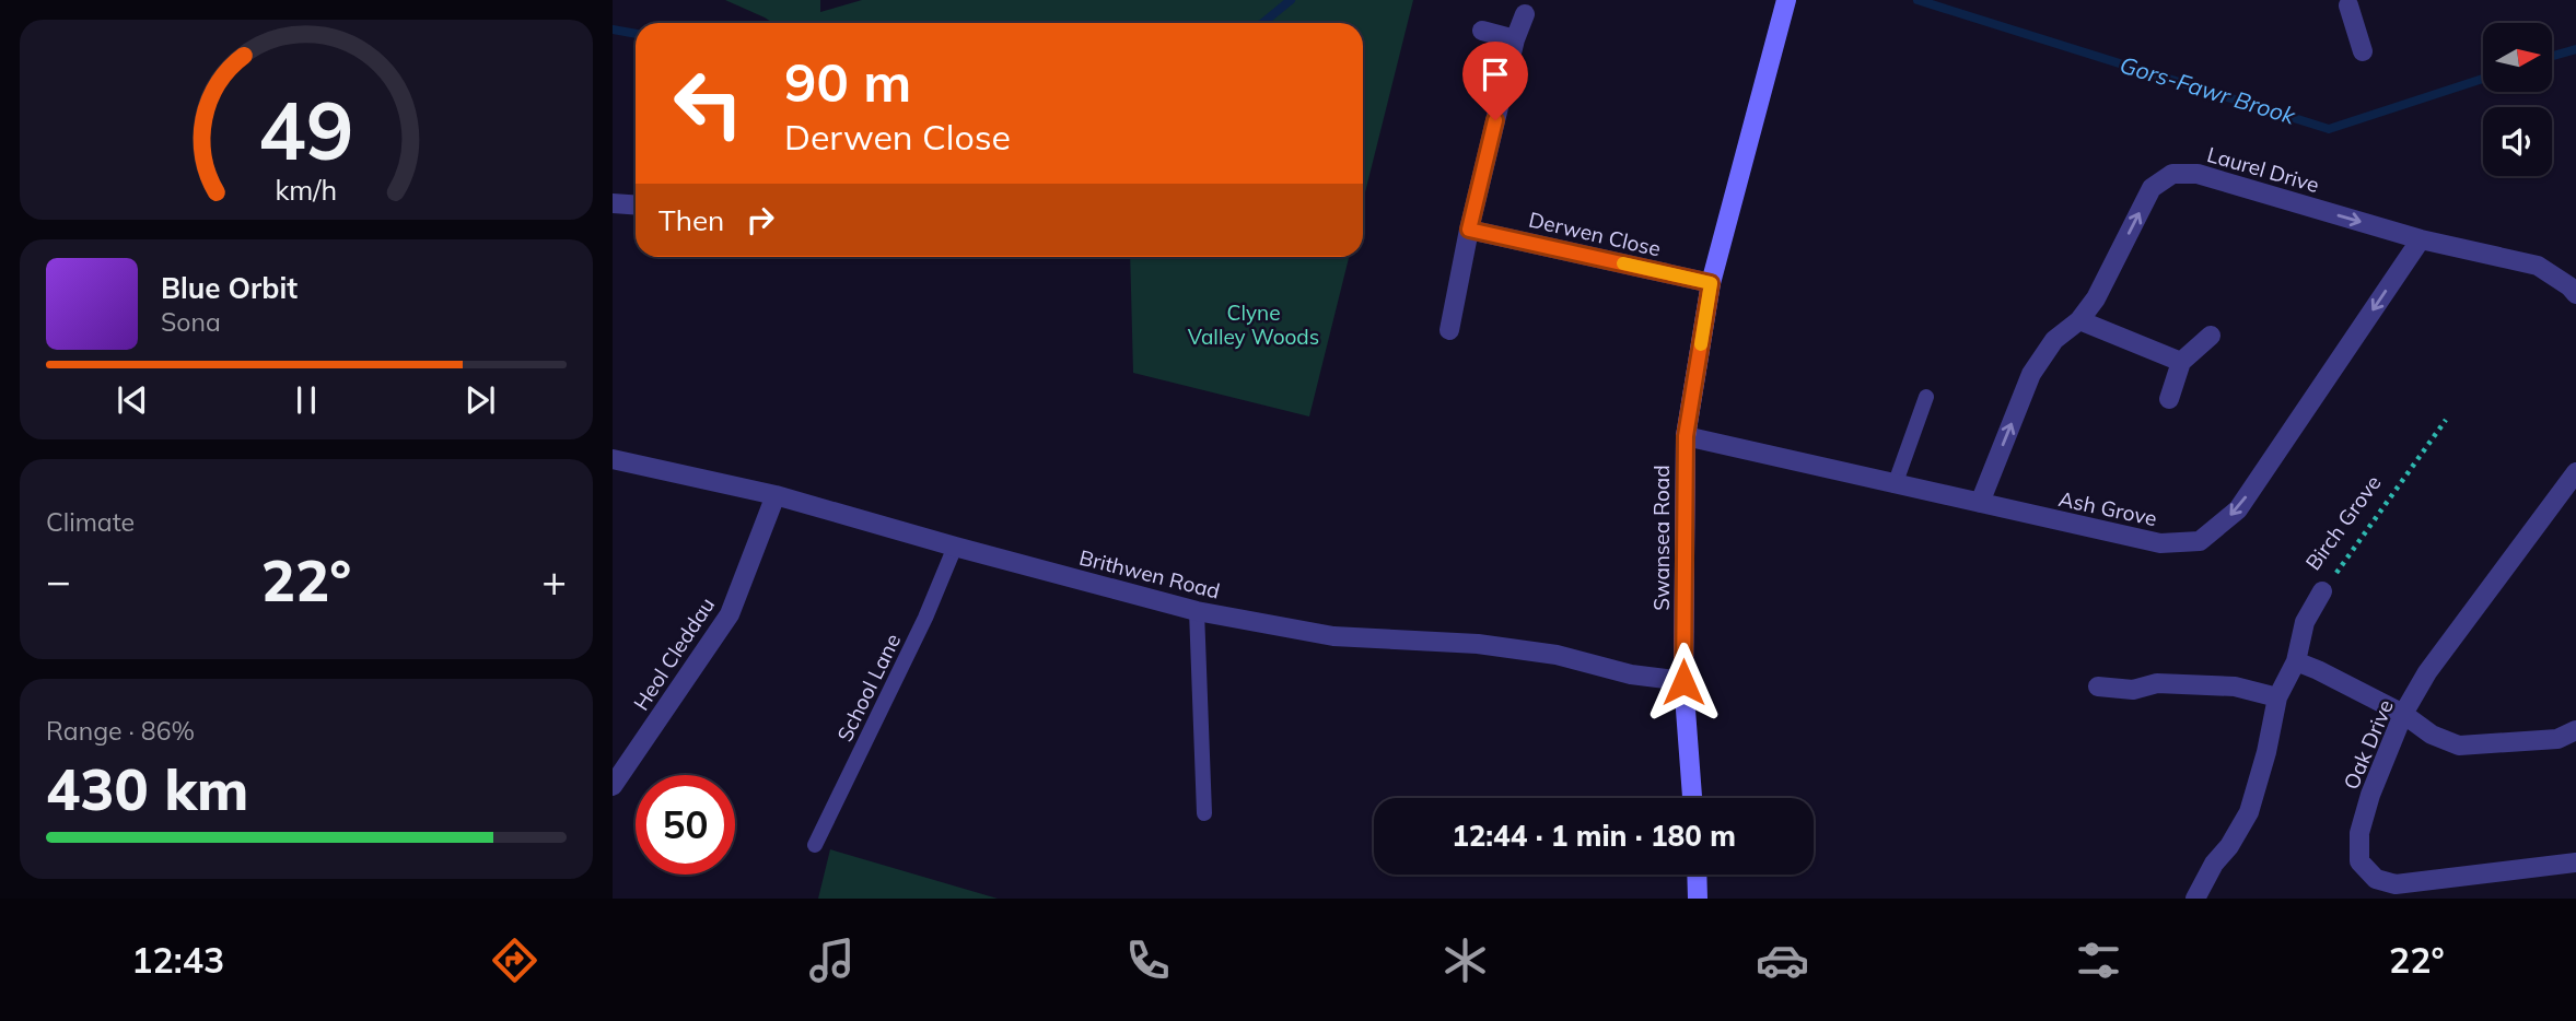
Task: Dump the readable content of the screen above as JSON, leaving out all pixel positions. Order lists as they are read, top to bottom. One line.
{"streets":{"main road":["Swansea Road"],"street":["Laurel Drive","Derwen Close","Ash Grove","Birch Grove","Brithwen Road","Heol Cleddau","Oak Drive"],"lane":["School Lane"]},"crossings":[["Laurel Drive","Ash Grove"],["Derwen Close","Swansea Road"],["Ash Grove","Swansea Road"],["Swansea Road","Brithwen Road"],["Brithwen Road","Heol Cleddau"],["Brithwen Road","School Lane"]],"one_way":["Ash Grove"],"water":["Gors-Fawr Brook"],"parks":["Clyne Valley Woods"],"north":"right","page":{"turn":["90 m","Derwen Close"],"then":"Then","song":["Blue Orbit","Sona"],"tile":["Climate",["Range · 86%","430 km"]],"heat":["−","22°","+"],"limit":"50","trip":"12:44 · 1 min · 180 m","tabs":["12:43","22°"],"gauge":["49","km/h"]}}
